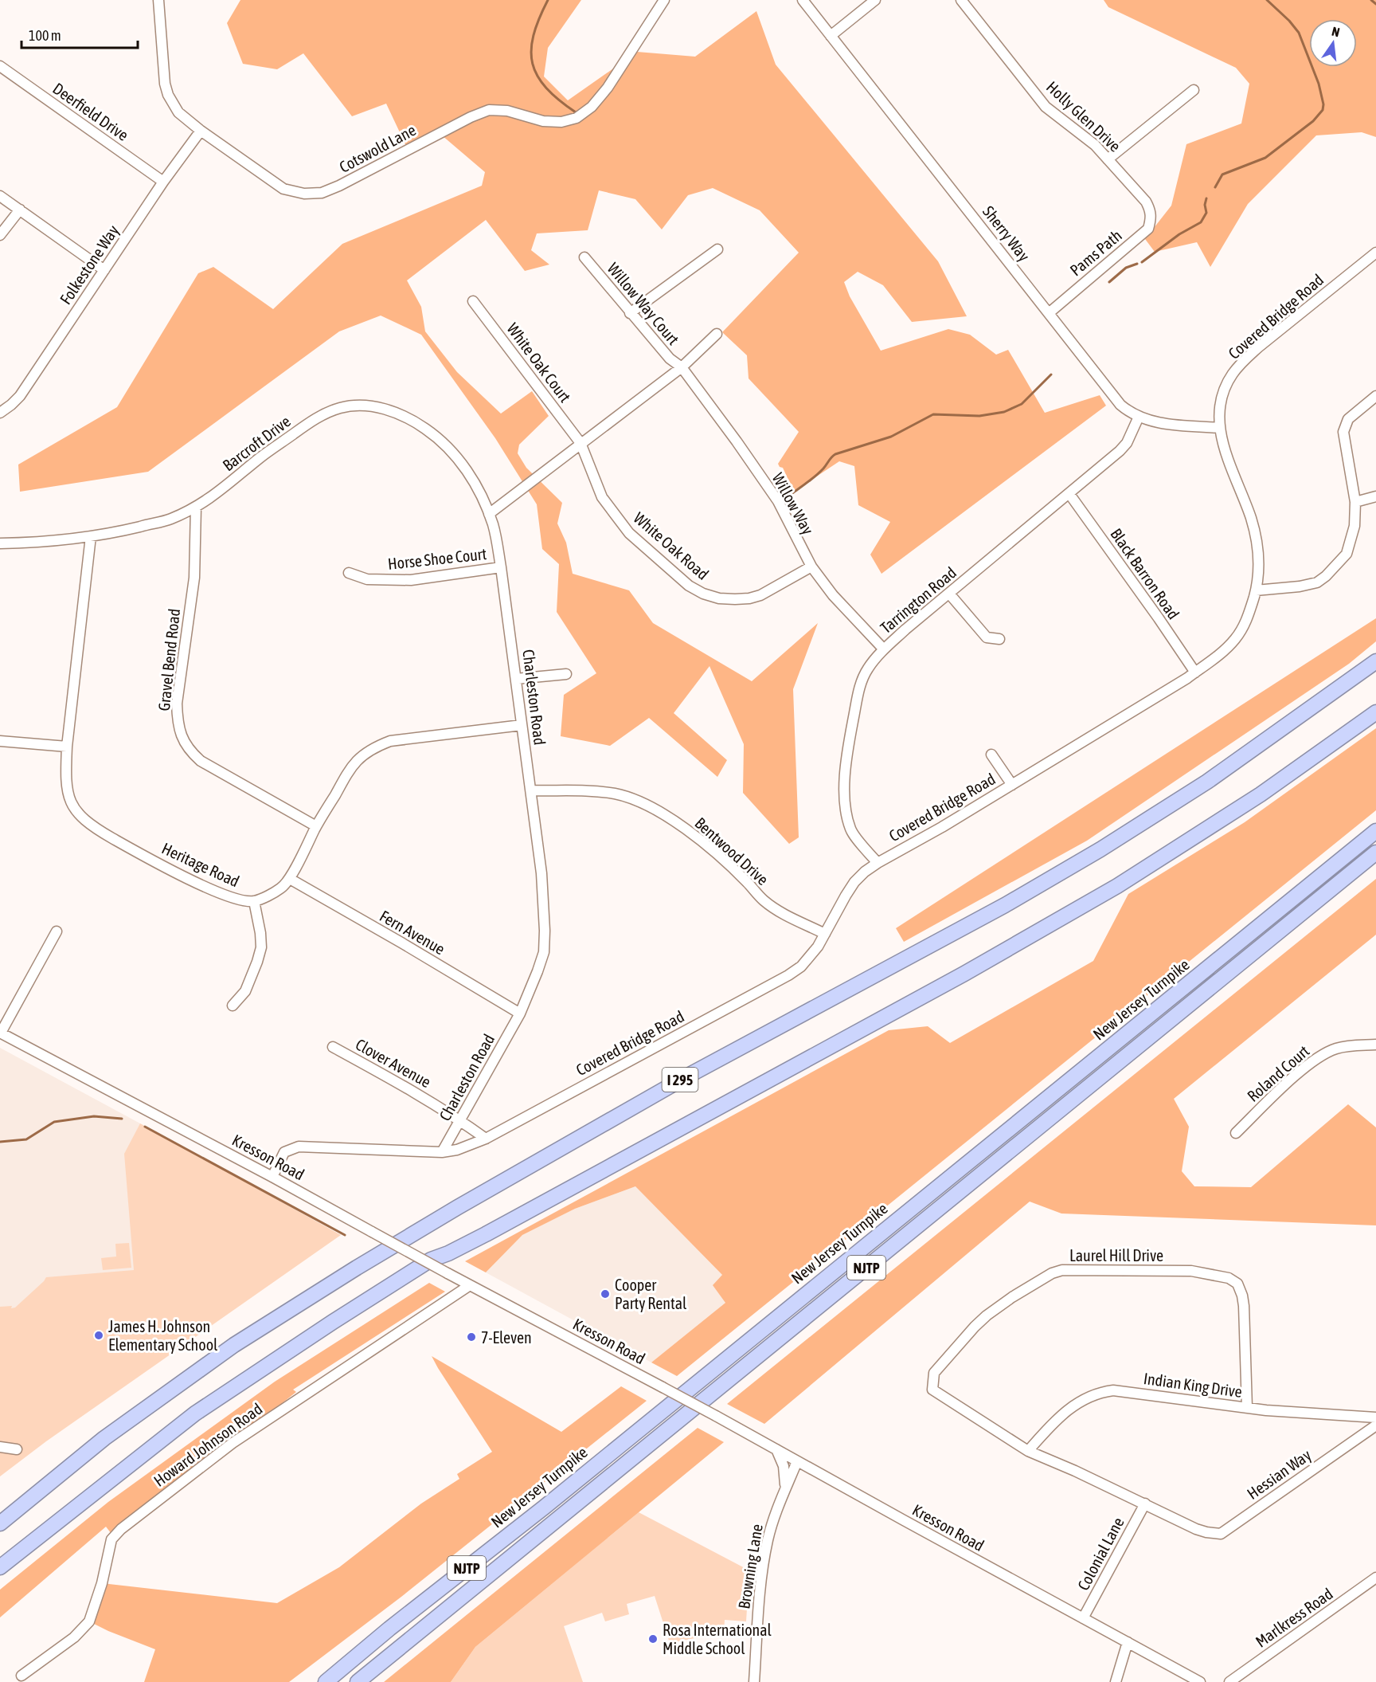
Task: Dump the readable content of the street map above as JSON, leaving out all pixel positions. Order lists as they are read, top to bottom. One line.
{"streets":{"highway":["New Jersey Turnpike","I 295","NJTP"],"street":["Deerfield Drive","Holly Glen Drive","Cotswold Lane","Sherry Way","Pams Path","Folkestone Way","Willow Way Court","Covered Bridge Road","White Oak Court","Barcroft Drive","Willow Way","White Oak Road","Horse Shoe Court","Black Barron Road","Tarrington Road","Gravel Bend Road","Charleston Road","Bentwood Drive","Heritage Road","Fern Avenue","Clover Avenue","Roland Court","Kresson Road","Laurel Hill Drive","Indian King Drive","Howard Johnson Road","Hessian Way","Colonial Lane","Browning Lane","Marlkress Road"]},"crossings":[["Deerfield Drive","Folkestone Way"],["Holly Glen Drive","Pams Path"],["Cotswold Lane","Folkestone Way"],["Sherry Way","Pams Path"],["Sherry Way","Covered Bridge Road"],["Sherry Way","Tarrington Road"],["Willow Way Court","Willow Way"],["Covered Bridge Road","Black Barron Road"],["Covered Bridge Road","Tarrington Road"],["Covered Bridge Road","Charleston Road"],["Covered Bridge Road","Bentwood Drive"],["Covered Bridge Road","Clover Avenue"],["Covered Bridge Road","Kresson Road"],["White Oak Court","White Oak Road"],["Barcroft Drive","Gravel Bend Road"],["Barcroft Drive","Charleston Road"],["Barcroft Drive","Heritage Road"],["Willow Way","White Oak Road"],["Willow Way","Tarrington Road"],["Horse Shoe Court","Charleston Road"],["Black Barron Road","Tarrington Road"],["Gravel Bend Road","Heritage Road"],["Charleston Road","Bentwood Drive"],["Charleston Road","Heritage Road"],["Charleston Road","Fern Avenue"],["Charleston Road","Clover Avenue"],["Heritage Road","Fern Avenue"],["Kresson Road","Howard Johnson Road"],["Kresson Road","Colonial Lane"],["Kresson Road","Browning Lane"],["Laurel Hill Drive","Indian King Drive"],["Laurel Hill Drive","Hessian Way"],["Laurel Hill Drive","Colonial Lane"]],"places":["Cooper Party Rental","James H. Johnson Elementary School","7-Eleven","Rosa International Middle School"],"scale_bar":"100 m","north":"top"}
